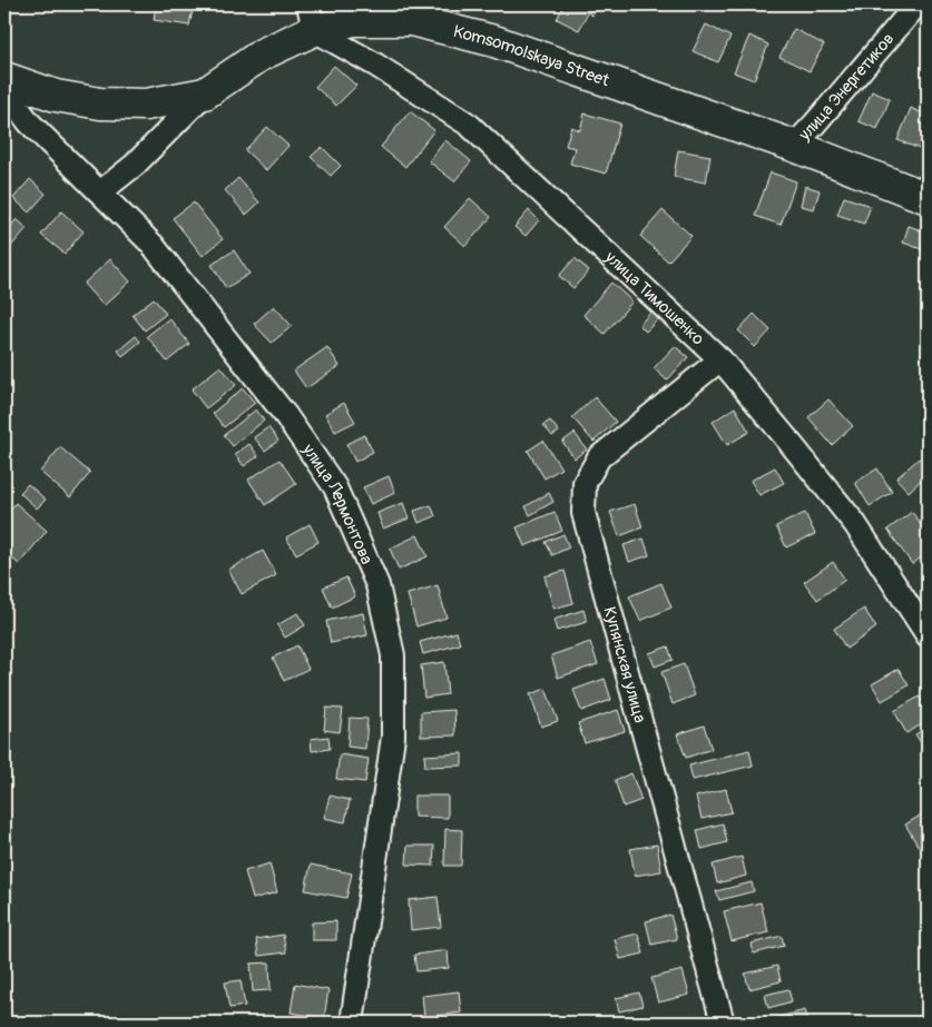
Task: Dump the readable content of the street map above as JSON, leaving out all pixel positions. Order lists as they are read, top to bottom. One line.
{"streets":{"street":["Komsomolskaya Street","улица Энергетиков","улица Тимошенко","улица Лермонтова","Купянская улица"]},"crossings":[["Komsomolskaya Street","улица Энергетиков"],["Komsomolskaya Street","улица Тимошенко"],["улица Тимошенко","Купянская улица"]]}
